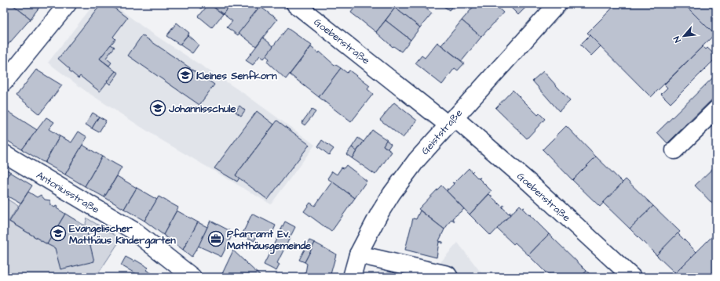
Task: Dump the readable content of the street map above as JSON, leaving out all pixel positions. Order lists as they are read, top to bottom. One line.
{"streets":{"street":["Goebenstraße","Geiststraße","Antoniusstraße"]},"crossings":[["Goebenstraße","Geiststraße"]],"places":{"school or university":["Kleines Senfkorn","Johannisschule","Evangelischer Matthäus Kindergarten"],"office":["Pfarramt Ev. Matthäusgemeinde"]},"north":"bottom left"}
